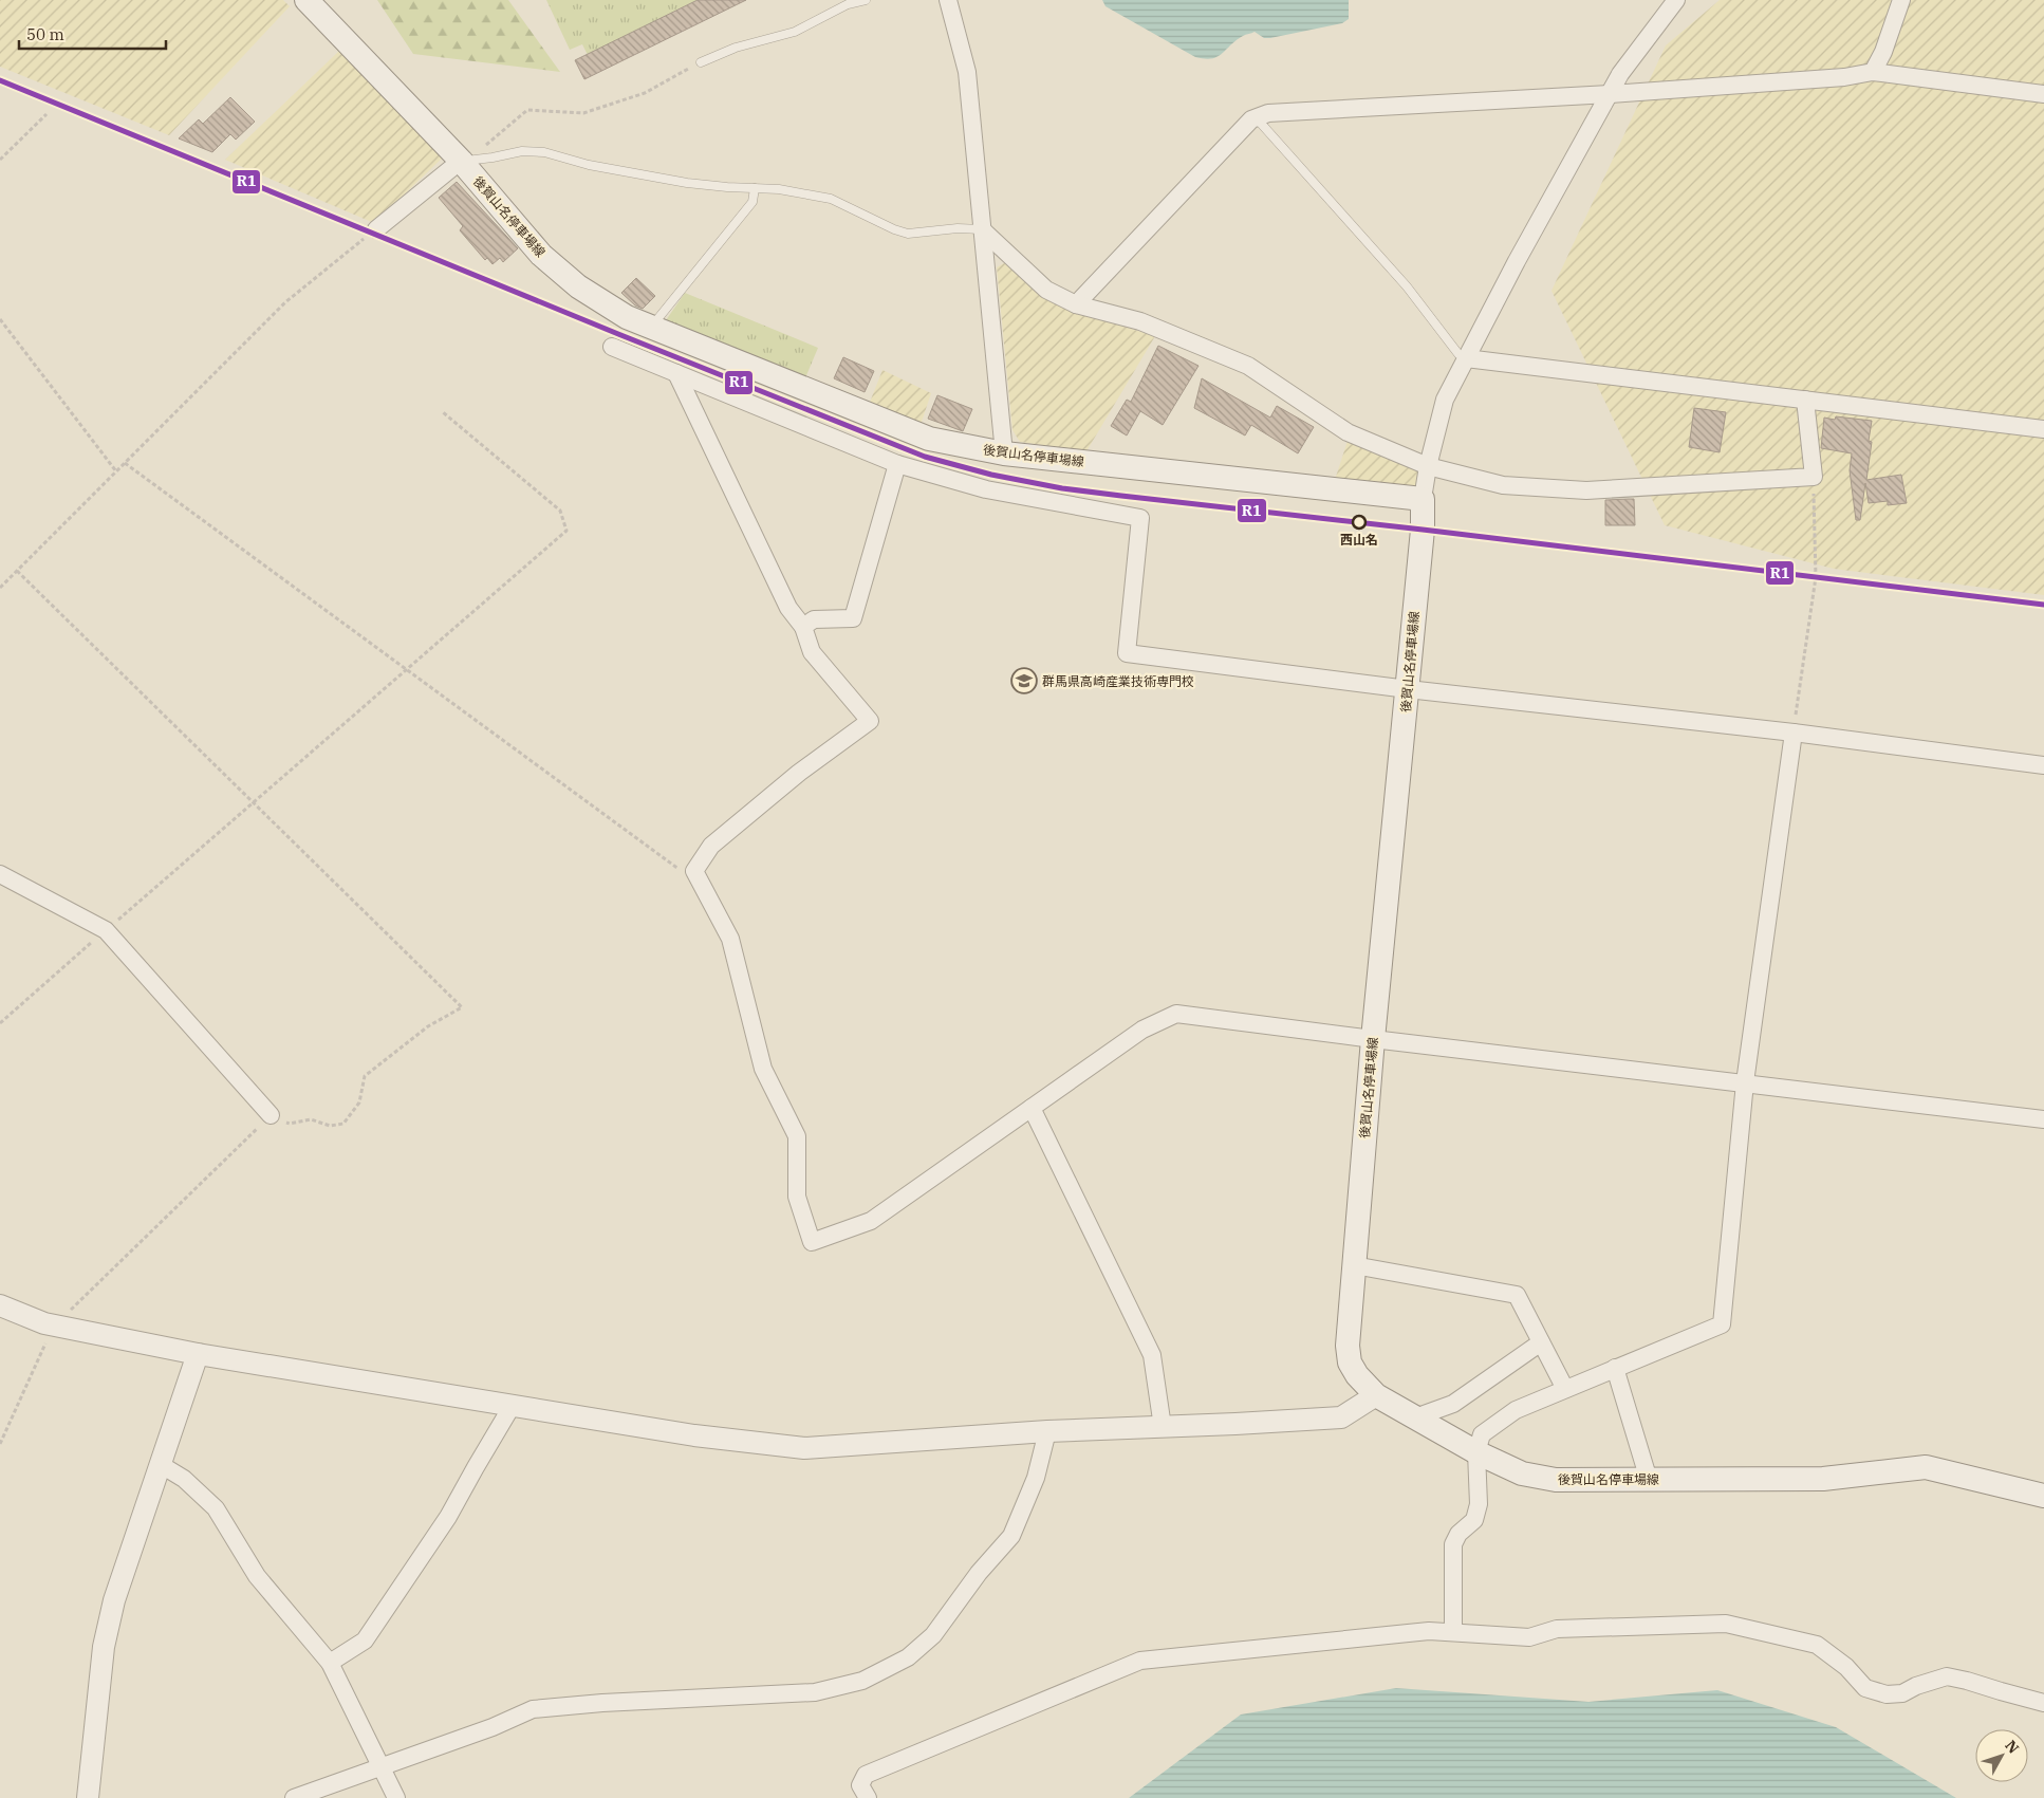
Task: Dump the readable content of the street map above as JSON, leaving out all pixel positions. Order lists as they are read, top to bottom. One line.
{"streets":{"main road":["後賀山名停車場線"]},"places":{"other":["西山名"],"school or university":["群馬県高崎産業技術専門校"]},"lines":["transit line R1"],"scale_bar":"50 m","north":"top right"}
